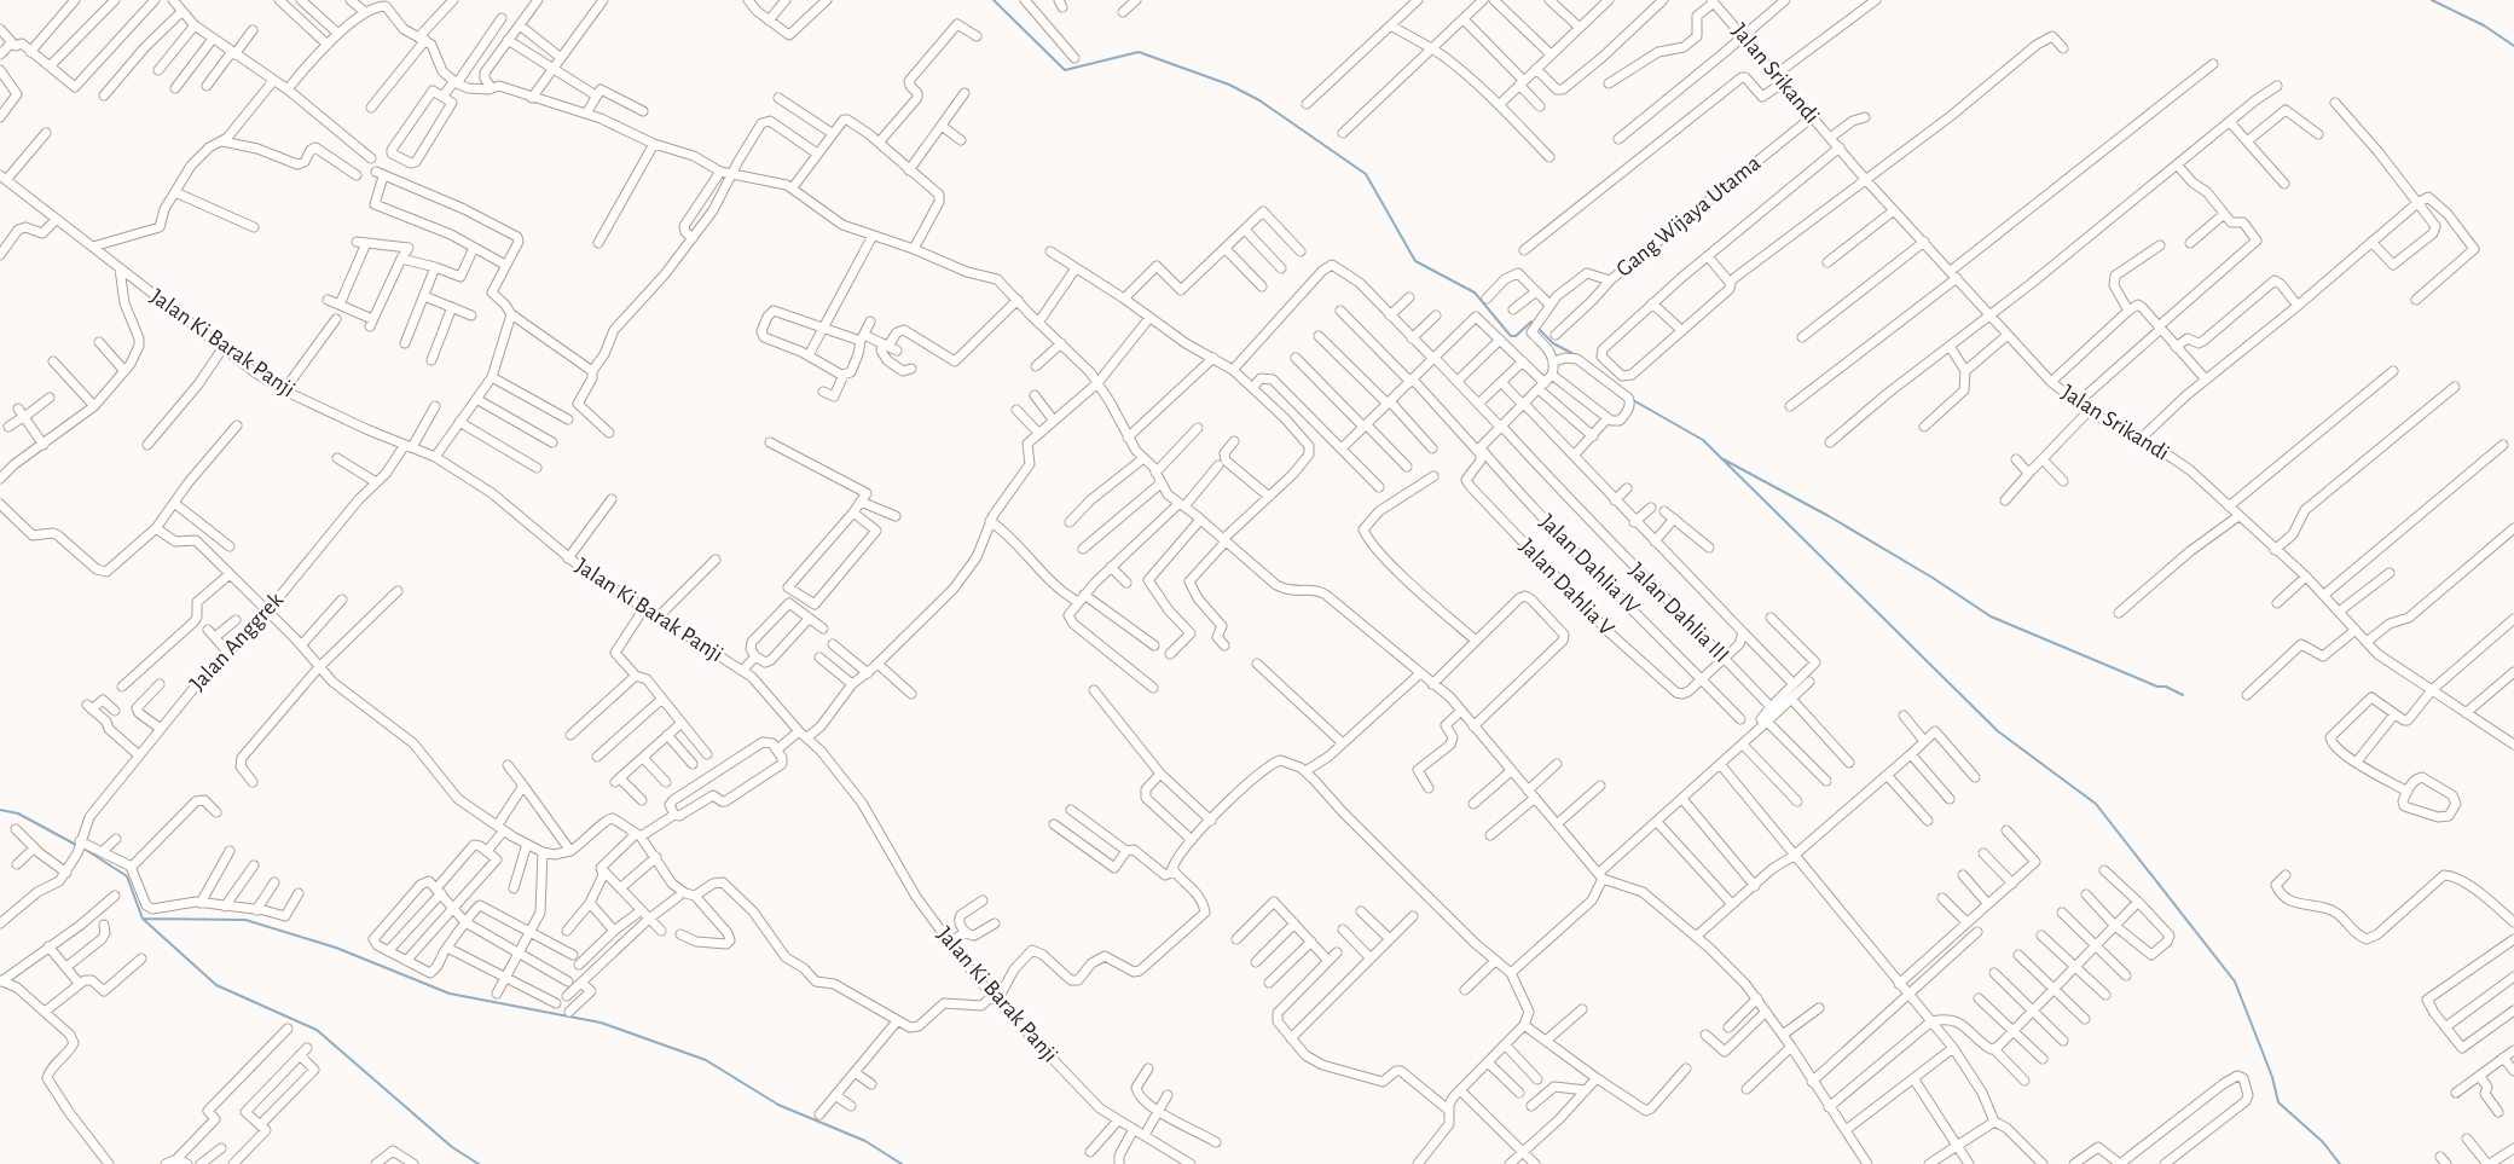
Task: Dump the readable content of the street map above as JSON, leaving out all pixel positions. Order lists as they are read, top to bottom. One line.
{"streets":{"street":["Jalan Srikandi","Gang Wijaya Utama","Jalan Ki Barak Panji","Jalan Dahlia IV","Jalan Dahlia V","Jalan Dahlia III","Jalan Anggrek"]},"crossings":[["Jalan Srikandi","Gang Wijaya Utama"],["Jalan Ki Barak Panji","Jalan Anggrek"],["Jalan Dahlia IV","Jalan Dahlia V"]]}
